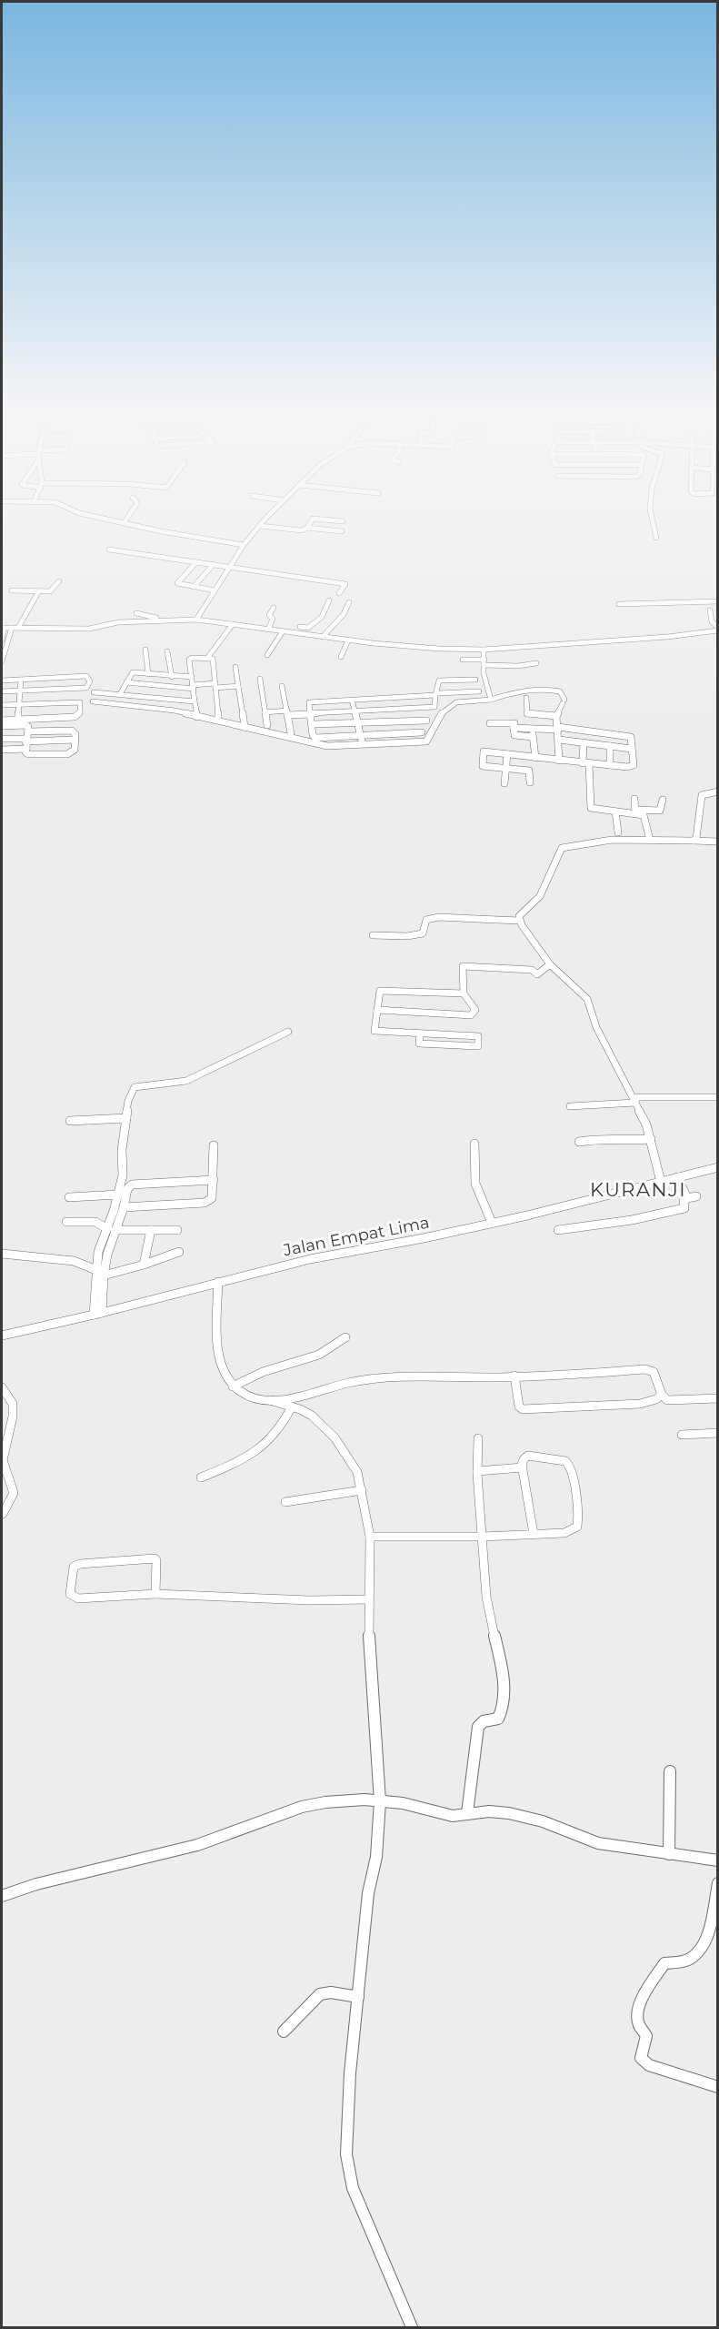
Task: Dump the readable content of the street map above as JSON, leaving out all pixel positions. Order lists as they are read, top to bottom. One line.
{"streets":{"street":["Jalan Empat Lima"]},"districts":["KURANJI"]}
